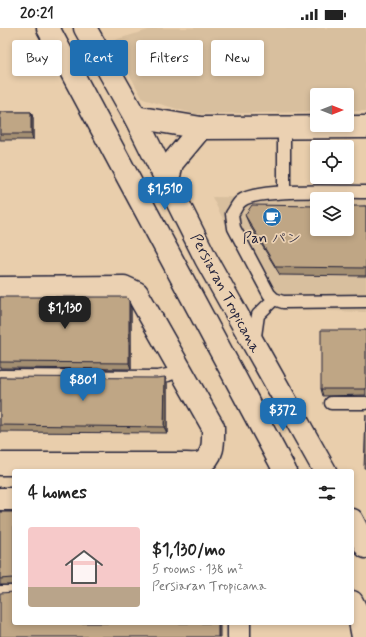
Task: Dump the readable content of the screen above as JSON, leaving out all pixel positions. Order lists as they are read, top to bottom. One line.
{"streets":{"main road":["Persiaran Tropicana"]},"places":{"cafe":["Pan パン"]},"north":"right","page":{"status":"20:21","chip":["Buy","Rent","Filters","New"],"price":["$1,510","$1,130","$801","$372"],"heading":"4 homes","list":[{"name":"$1,130/mo","note":"5 rooms · 138 m² · Persiaran Tropicana"}]}}
